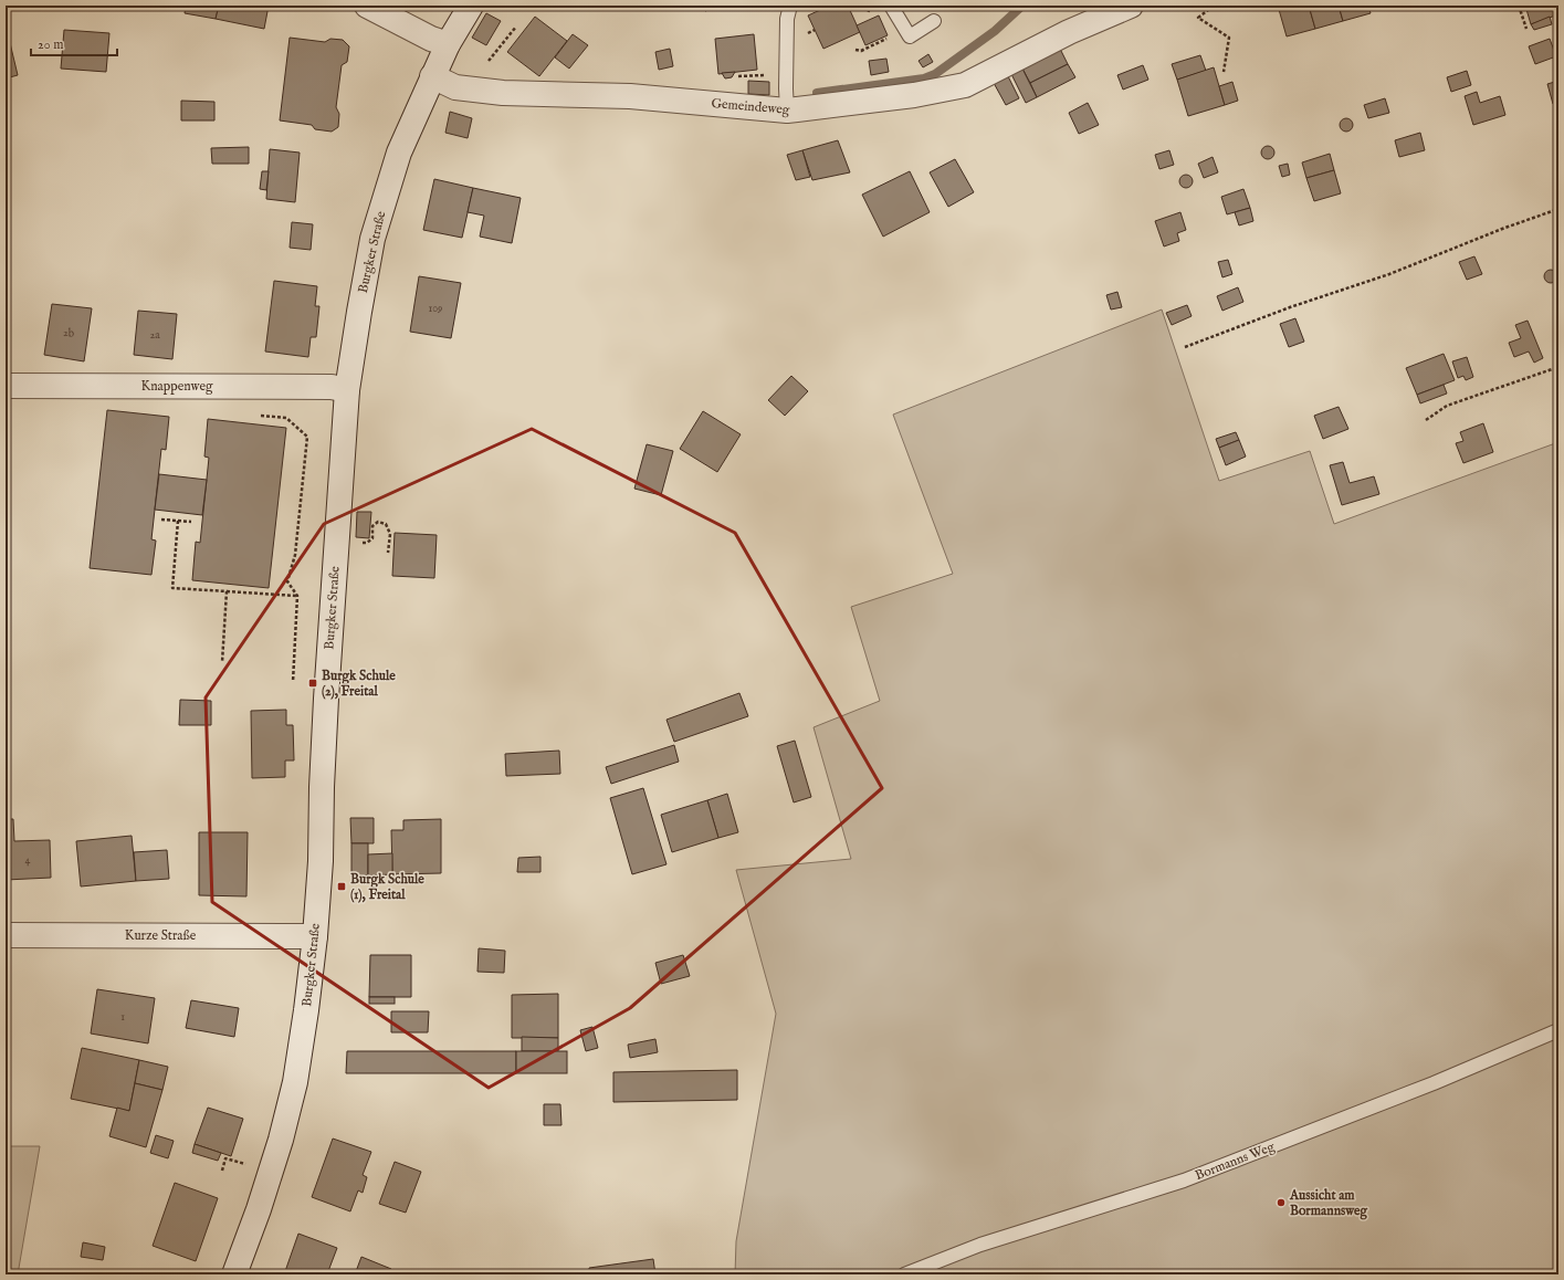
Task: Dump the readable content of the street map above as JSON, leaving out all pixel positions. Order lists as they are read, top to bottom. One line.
{"streets":{"street":["Gemeindeweg","Burgker Straße","Knappenweg","Kurze Straße"],"lane":["Bormanns Weg"]},"crossings":[["Gemeindeweg","Burgker Straße"],["Burgker Straße","Knappenweg"],["Burgker Straße","Kurze Straße"]],"places":{"transit":["Burgk Schule (2), Freital","Burgk Schule (1), Freital"],"other":["Aussicht am Bormannsweg"]},"house_numbers":["109","2b","2a","4","1"],"scale_bar":"20 m"}
